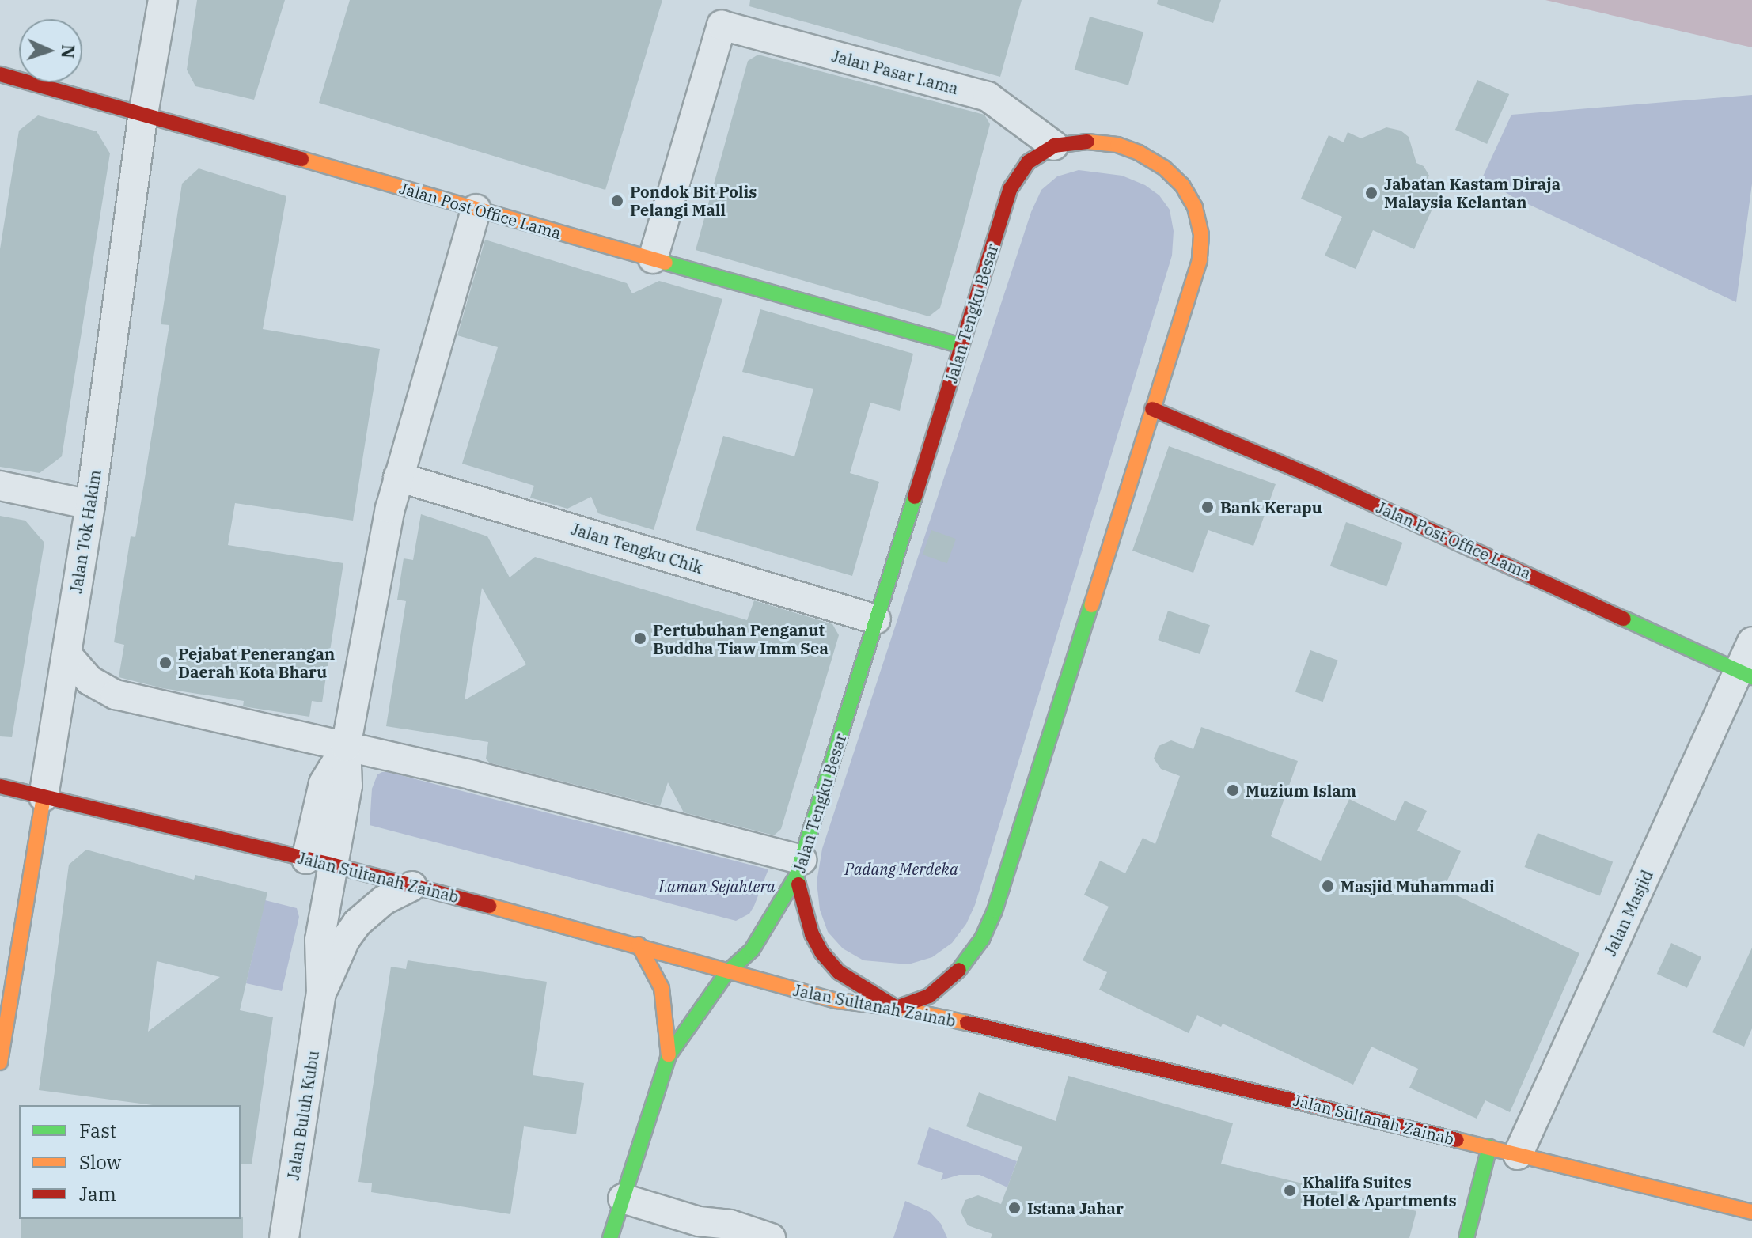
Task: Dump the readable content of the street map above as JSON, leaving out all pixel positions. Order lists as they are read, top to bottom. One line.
{"streets":{"main road":["Jalan Post Office Lama","Jalan Tengku Besar","Jalan Tok Hakim","Jalan Sultanah Zainab"],"street":["Jalan Pasar Lama","Jalan Tengku Chik","Jalan Masjid","Jalan Buluh Kubu"]},"crossings":[["Jalan Pasar Lama","Jalan Post Office Lama"],["Jalan Pasar Lama","Jalan Tengku Besar"],["Jalan Post Office Lama","Jalan Tengku Besar"],["Jalan Post Office Lama","Jalan Tok Hakim"],["Jalan Post Office Lama","Jalan Masjid"],["Jalan Tengku Besar","Jalan Tengku Chik"],["Jalan Tengku Besar","Jalan Sultanah Zainab"],["Jalan Tok Hakim","Jalan Sultanah Zainab"],["Jalan Sultanah Zainab","Jalan Masjid"],["Jalan Sultanah Zainab","Jalan Buluh Kubu"]],"parks":["Padang Merdeka","Laman Sejahtera"],"places":["Jabatan Kastam Diraja Malaysia Kelantan","Pondok Bit Polis Pelangi Mall","Bank Kerapu","Pertubuhan Penganut Buddha Tiaw Imm Sea","Pejabat Penerangan Daerah Kota Bharu","Muzium Islam","Masjid Muhammadi","Khalifa Suites Hotel & Apartments","Istana Jahar"],"legend":["Fast","Slow","Jam"],"north":"right"}
